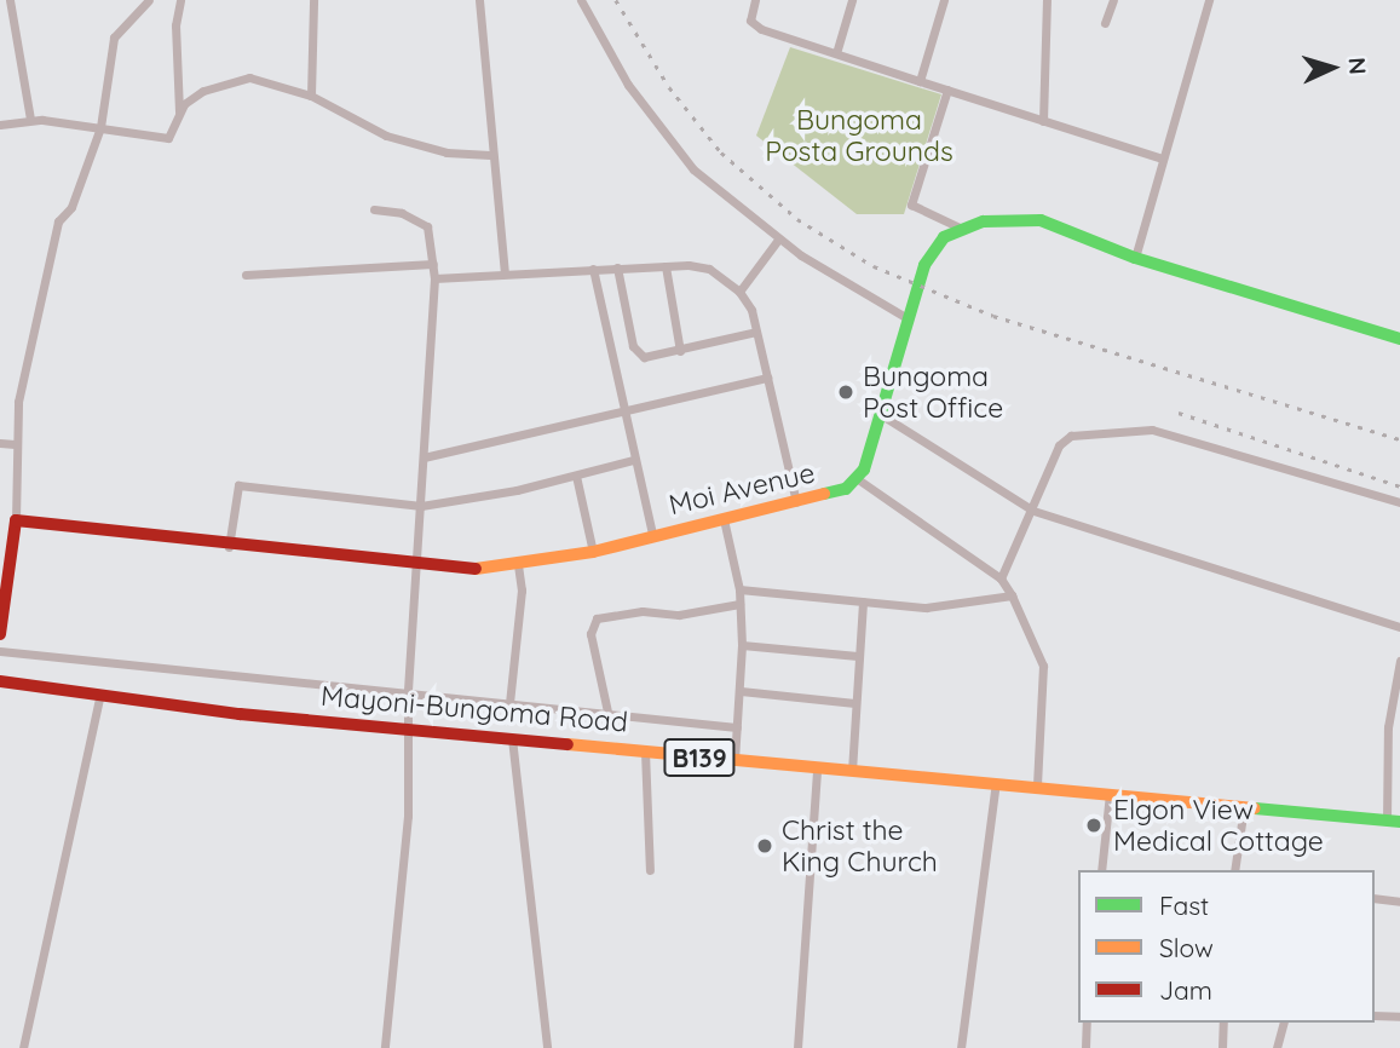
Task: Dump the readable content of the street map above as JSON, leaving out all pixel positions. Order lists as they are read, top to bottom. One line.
{"streets":{"street":["Moi Avenue","Mayoni-Bungoma Road","B139"]},"parks":["Bungoma Posta Grounds"],"places":["Bungoma Post Office","Elgon View Medical Cottage","Christ the King Church"],"legend":["Fast","Slow","Jam"],"north":"right"}
